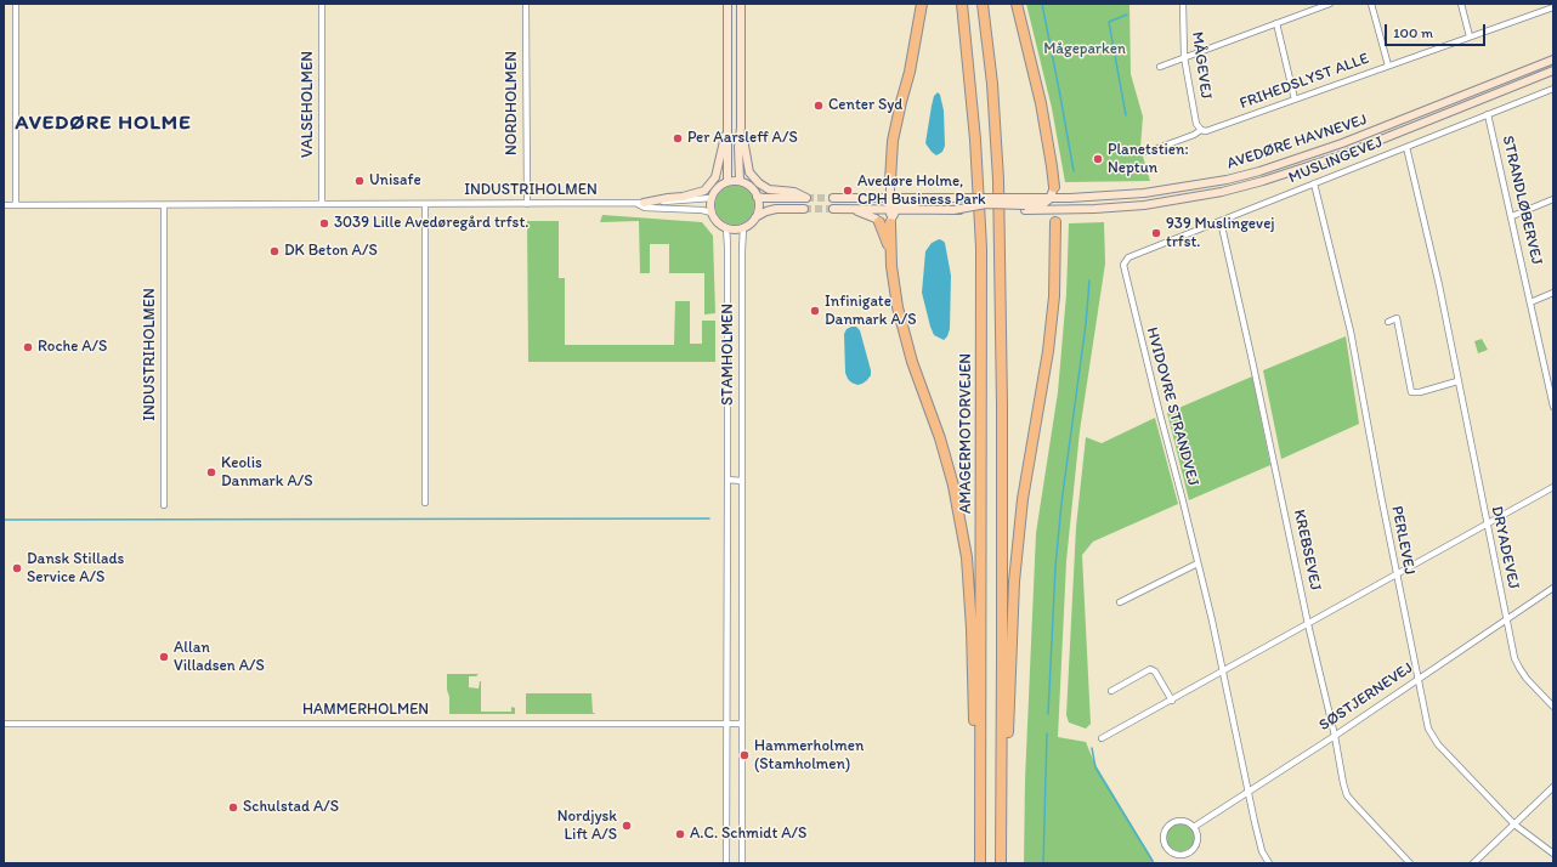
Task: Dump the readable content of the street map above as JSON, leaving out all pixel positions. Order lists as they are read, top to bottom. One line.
{"streets":{"highway":["AMAGERMOTORVEJEN"],"street":["MÅGEVEJ","FRIHEDSLYST ALLE","NORDHOLMEN","VALSEHOLMEN","AVEDØRE HAVNEVEJ","MUSLINGEVEJ","INDUSTRIHOLMEN","STRANDLØBERVEJ","STAMHOLMEN","HVIDOVRE STRANDVEJ","PERLEVEJ","DRYADEVEJ","KREBSEVEJ","SØSTJERNEVEJ","HAMMERHOLMEN"]},"crossings":[["MÅGEVEJ","FRIHEDSLYST ALLE"],["NORDHOLMEN","INDUSTRIHOLMEN"],["VALSEHOLMEN","INDUSTRIHOLMEN"],["MUSLINGEVEJ","STRANDLØBERVEJ"],["MUSLINGEVEJ","HVIDOVRE STRANDVEJ"],["MUSLINGEVEJ","PERLEVEJ"],["MUSLINGEVEJ","DRYADEVEJ"],["MUSLINGEVEJ","KREBSEVEJ"],["INDUSTRIHOLMEN","STAMHOLMEN"],["STAMHOLMEN","HAMMERHOLMEN"],["HVIDOVRE STRANDVEJ","SØSTJERNEVEJ"],["PERLEVEJ","SØSTJERNEVEJ"],["DRYADEVEJ","SØSTJERNEVEJ"],["KREBSEVEJ","SØSTJERNEVEJ"]],"districts":["AVEDØRE HOLME"],"parks":["Mågeparken"],"places":["Center Syd","Per Aarsleff A/S","Planetstien: Neptun","Unisafe","Avedøre Holme, CPH Business Park","3039 Lille Avedøregård trfst.","939 Muslingevej trfst.","DK Beton A/S","Infinigate Danmark A/S","Roche A/S","Keolis Danmark A/S","Dansk Stillads Service A/S","Allan Villadsen A/S","Hammerholmen (Stamholmen)","Schulstad A/S","Nordjysk Lift A/S","A.C. Schmidt A/S"],"scale_bar":"100 m"}
